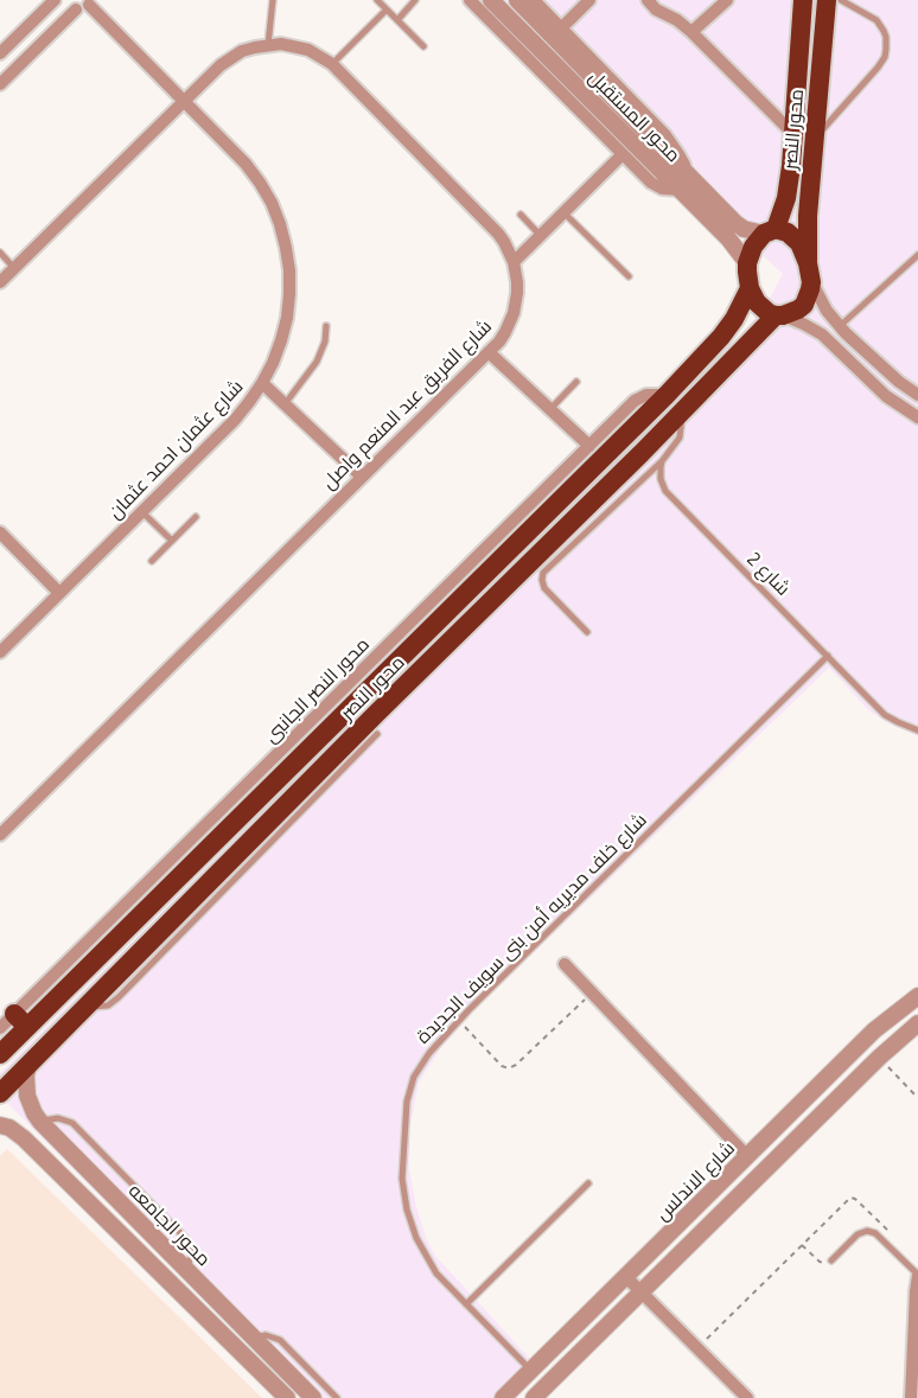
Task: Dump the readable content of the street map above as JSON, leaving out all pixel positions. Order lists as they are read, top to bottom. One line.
{"streets":{"highway":["محور النصر"],"street":["محور المستقبل","شارع الفريق عبد المنعم واصل","شارع عثمان احمد عثمان","محور النصر الجانبى","شارع الاندلس","محور الجامعه"],"lane":["شارع 2","شارع خلف مديريه أمن بنى سويف الجديدة"]},"crossings":[["محور المستقبل","محور النصر"],["محور النصر","محور النصر الجانبى"],["محور النصر","محور الجامعه"],["شارع الفريق عبد المنعم واصل","شارع عثمان احمد عثمان"],["شارع 2","شارع خلف مديريه أمن بنى سويف الجديدة"],["شارع خلف مديريه أمن بنى سويف الجديدة","شارع الاندلس"]]}
